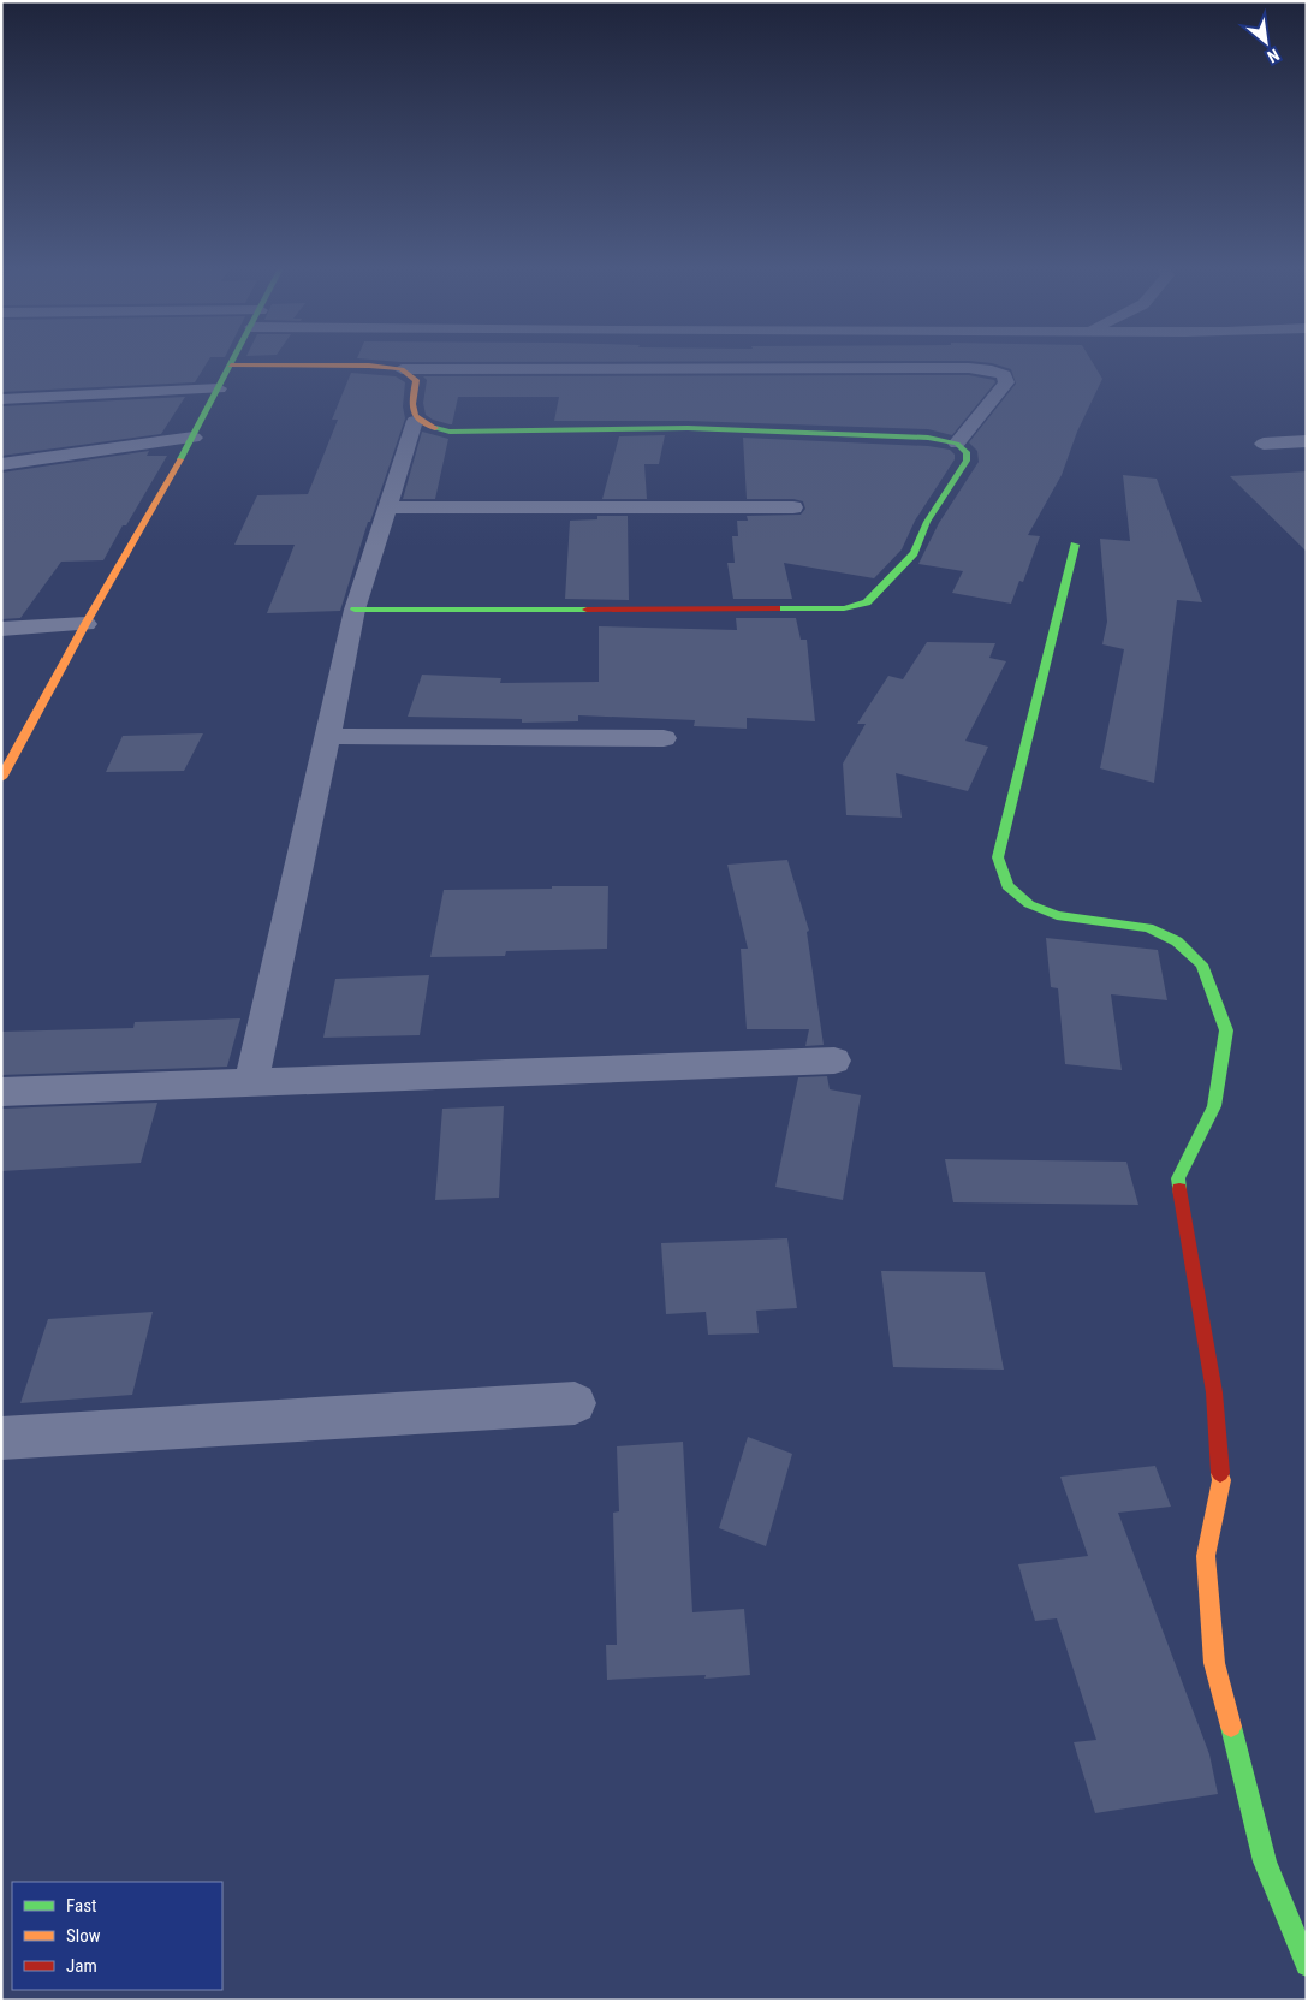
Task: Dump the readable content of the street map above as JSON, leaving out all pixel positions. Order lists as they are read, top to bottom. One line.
{"legend":["Fast","Slow","Jam"],"north":"bottom right"}
